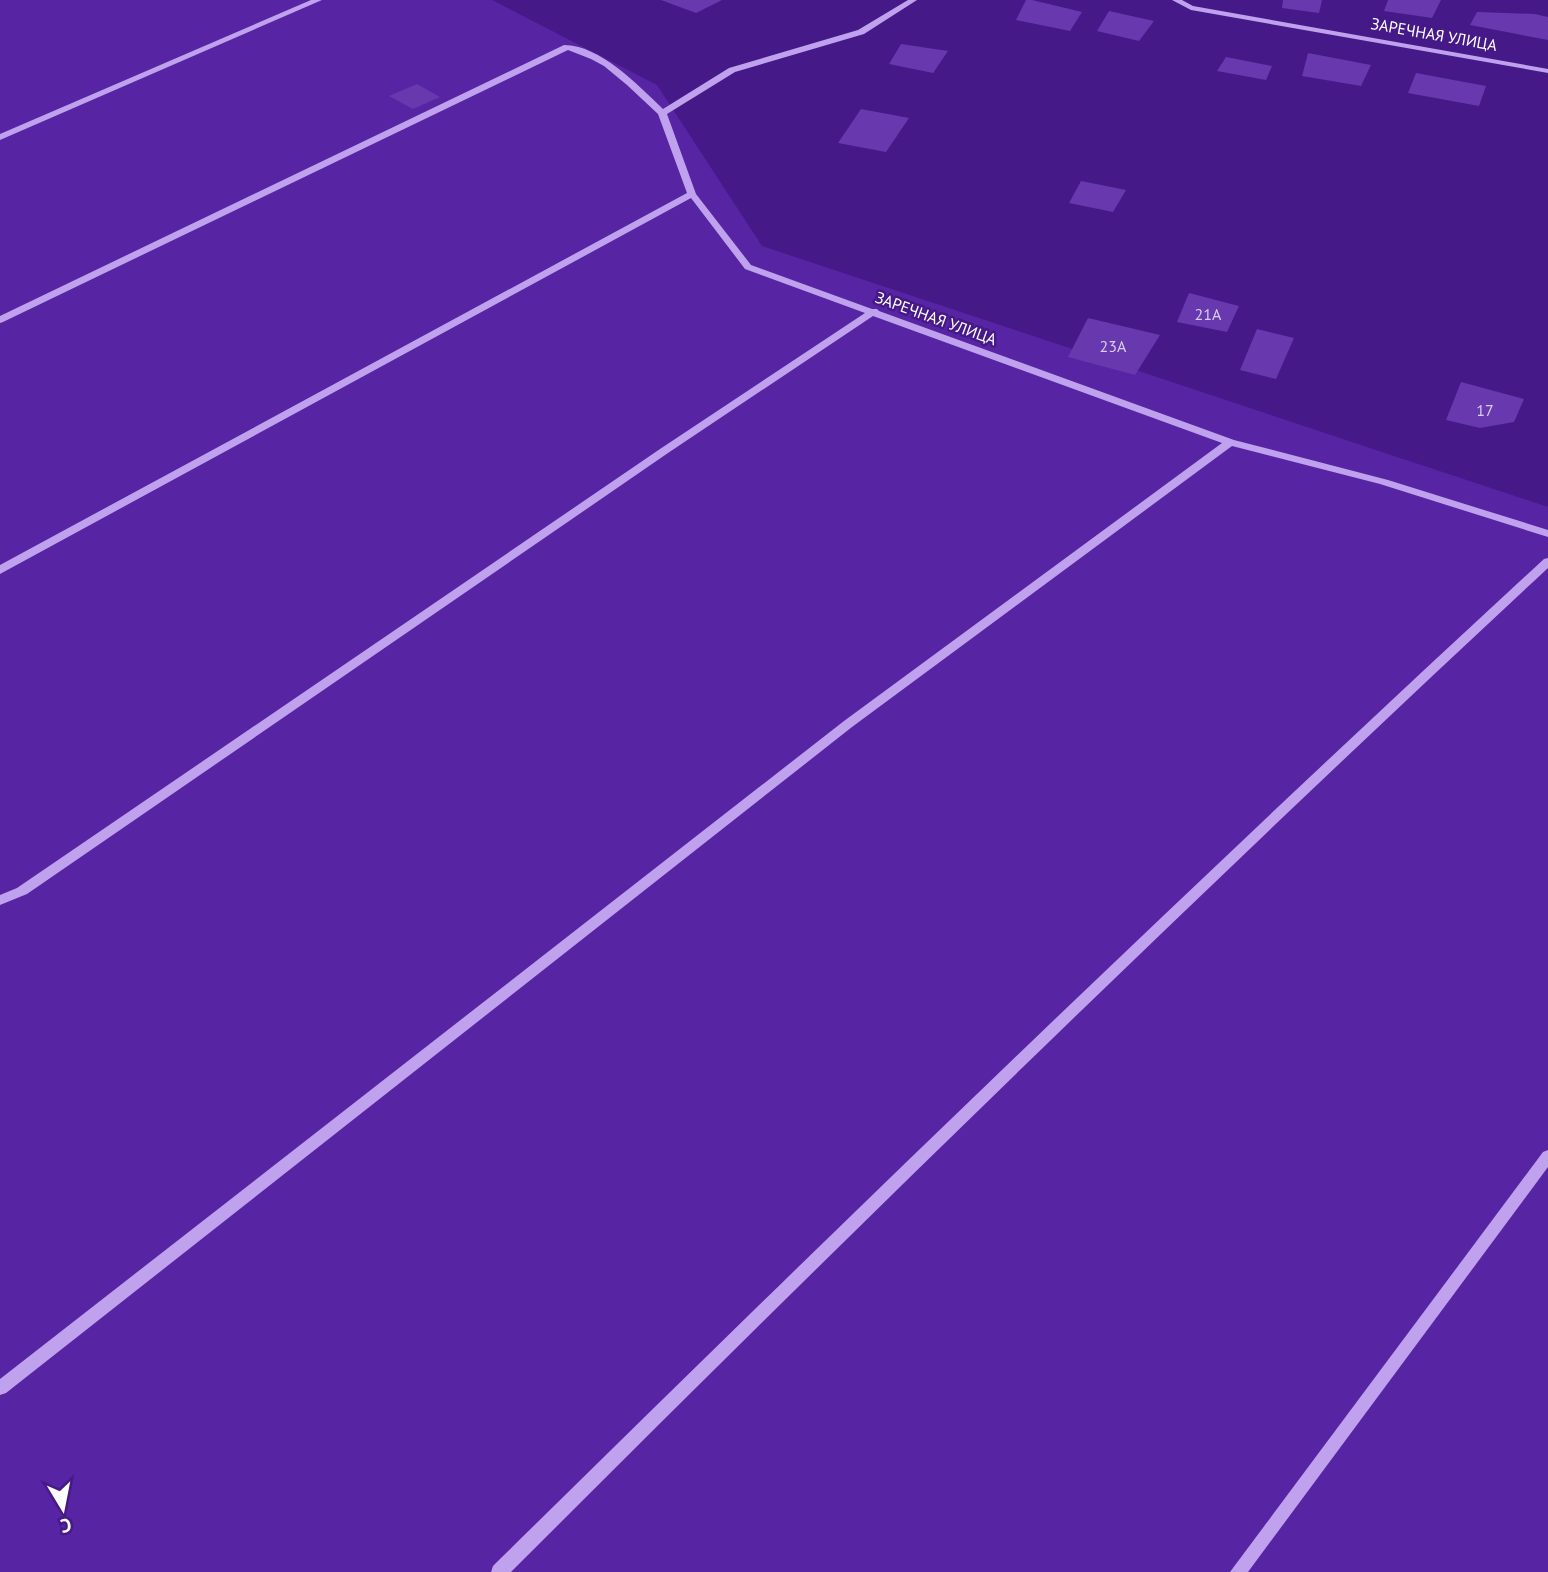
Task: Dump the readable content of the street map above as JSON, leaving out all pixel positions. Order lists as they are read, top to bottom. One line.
{"streets":{"street":["ЗАРЕЧНАЯ УЛИЦА"]},"house_numbers":["21А","23А","17"],"north":"bottom"}
